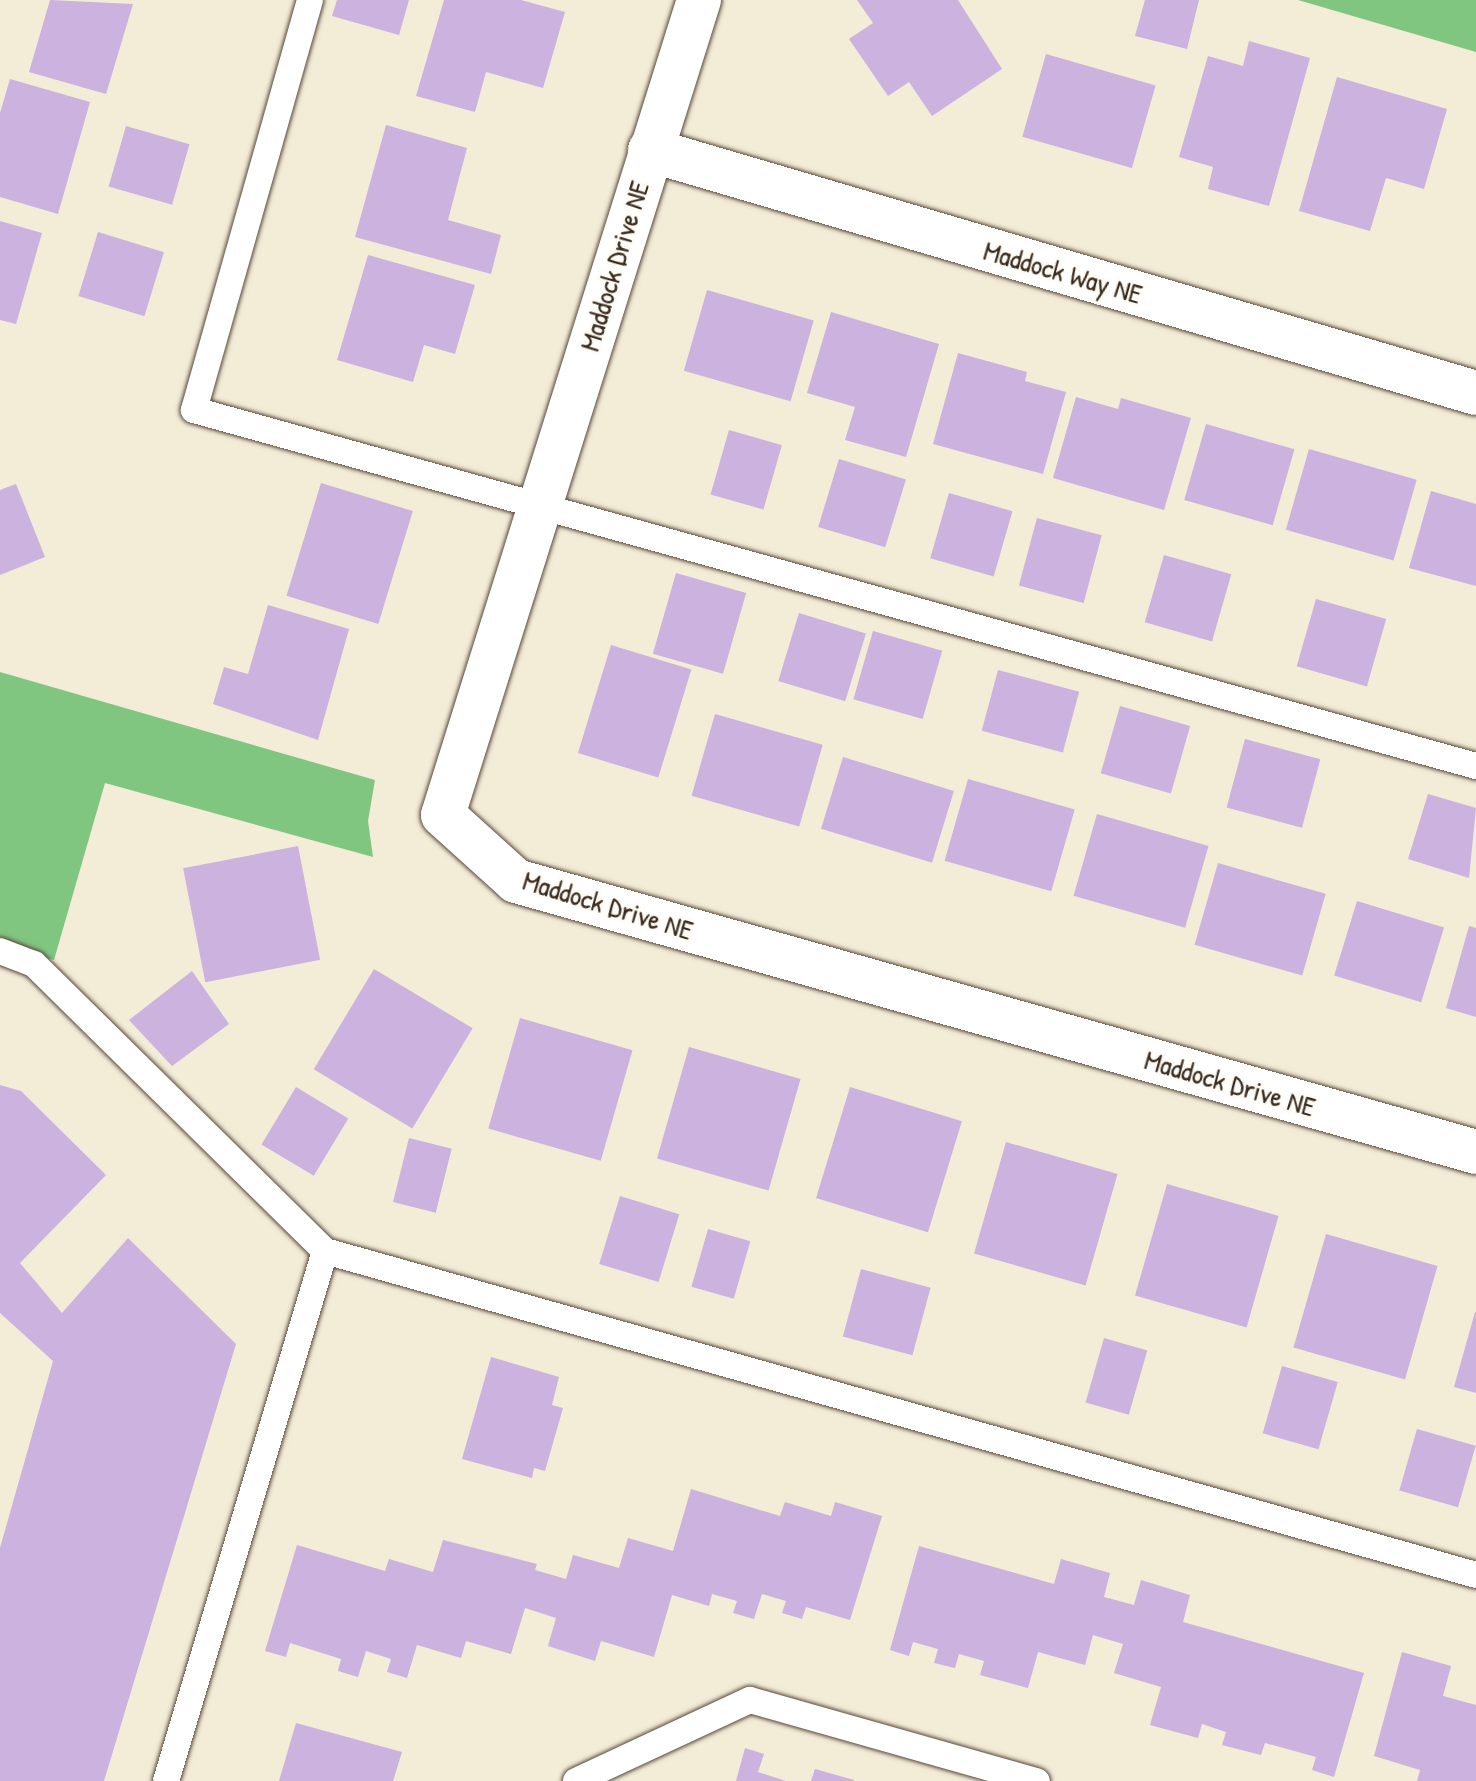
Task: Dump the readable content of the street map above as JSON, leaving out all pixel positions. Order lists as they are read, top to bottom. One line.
{"streets":{"street":["Maddock Drive NE","Maddock Way NE"]},"crossings":[["Maddock Drive NE","Maddock Way NE"]]}
